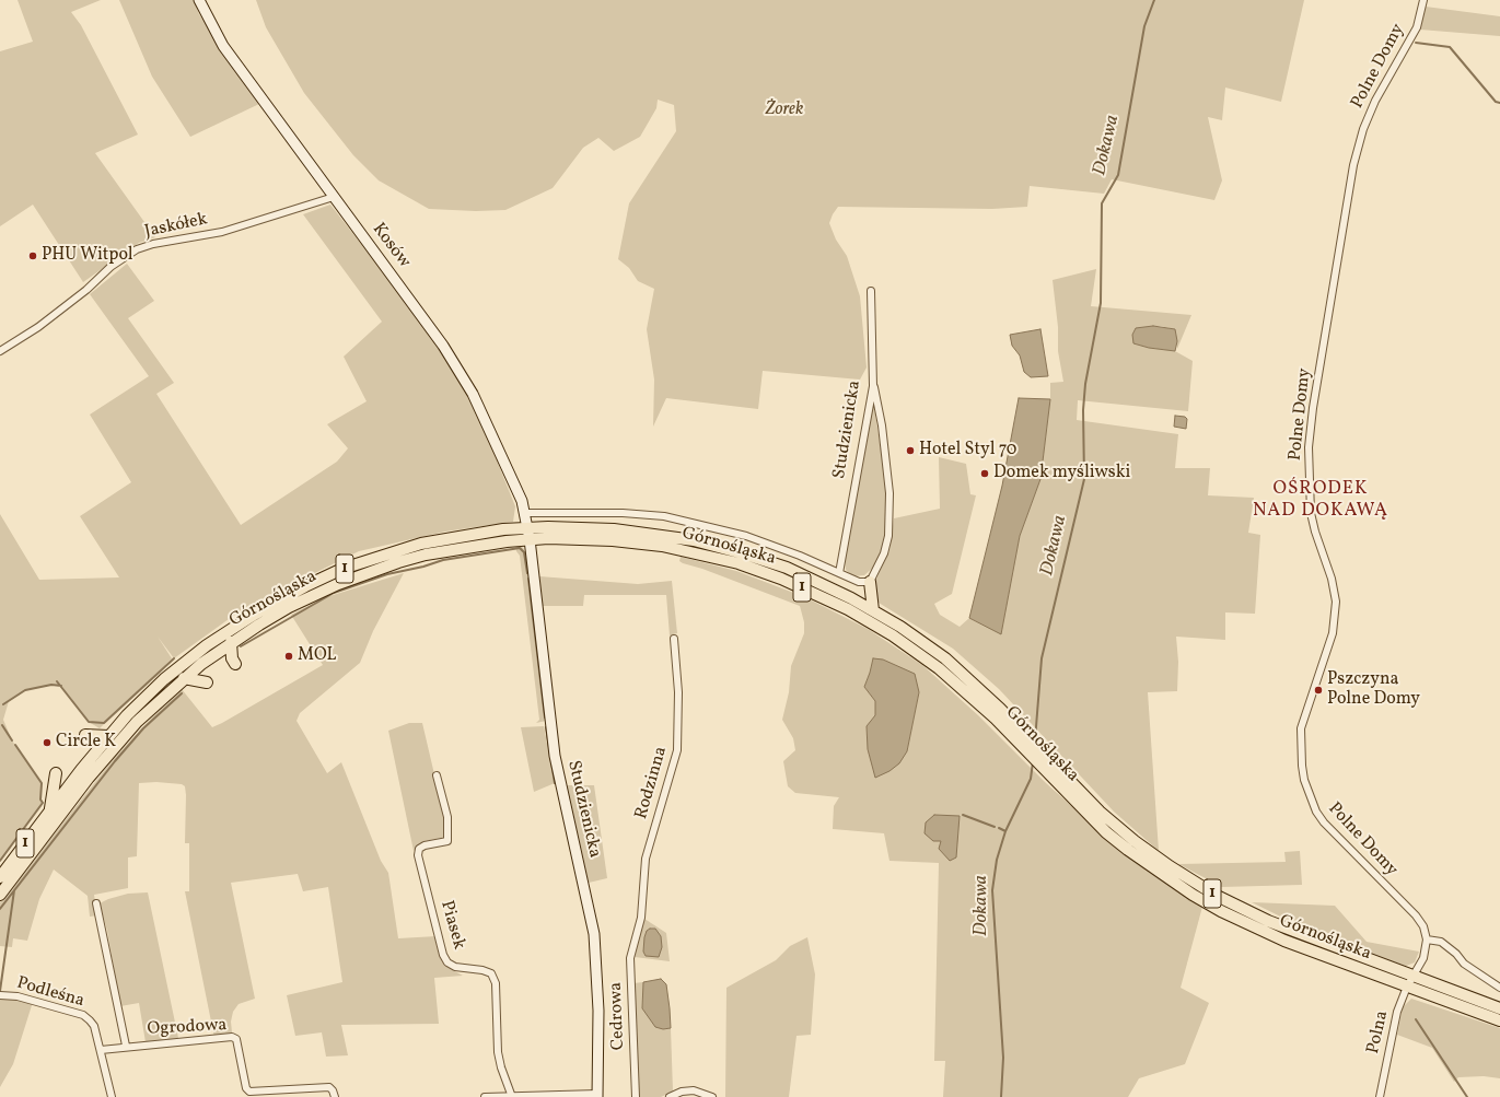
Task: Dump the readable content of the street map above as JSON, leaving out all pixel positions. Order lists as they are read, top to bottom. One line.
{"streets":{"main road":["Górnośląska","1"],"street":["Polne Domy","Jaskółek","Kosów","Studzienicka","Rodzinna","Piasek","Podleśna","Cedrowa","Ogrodowa","Polna"]},"crossings":[["Jaskółek","Kosów"],["Kosów","Studzienicka"],["Kosów","Górnośląska"],["Studzienicka","Górnośląska"],["Górnośląska","Polna"],["Rodzinna","Cedrowa"],["Podleśna","Ogrodowa"]],"districts":["OŚRODEK NAD DOKAWĄ"],"water":["Dokawa"],"parks":["Żorek"],"places":["PHU Witpol","Hotel Styl 70","Domek myśliwski","MOL","Pszczyna Polne Domy","Circle K"]}
